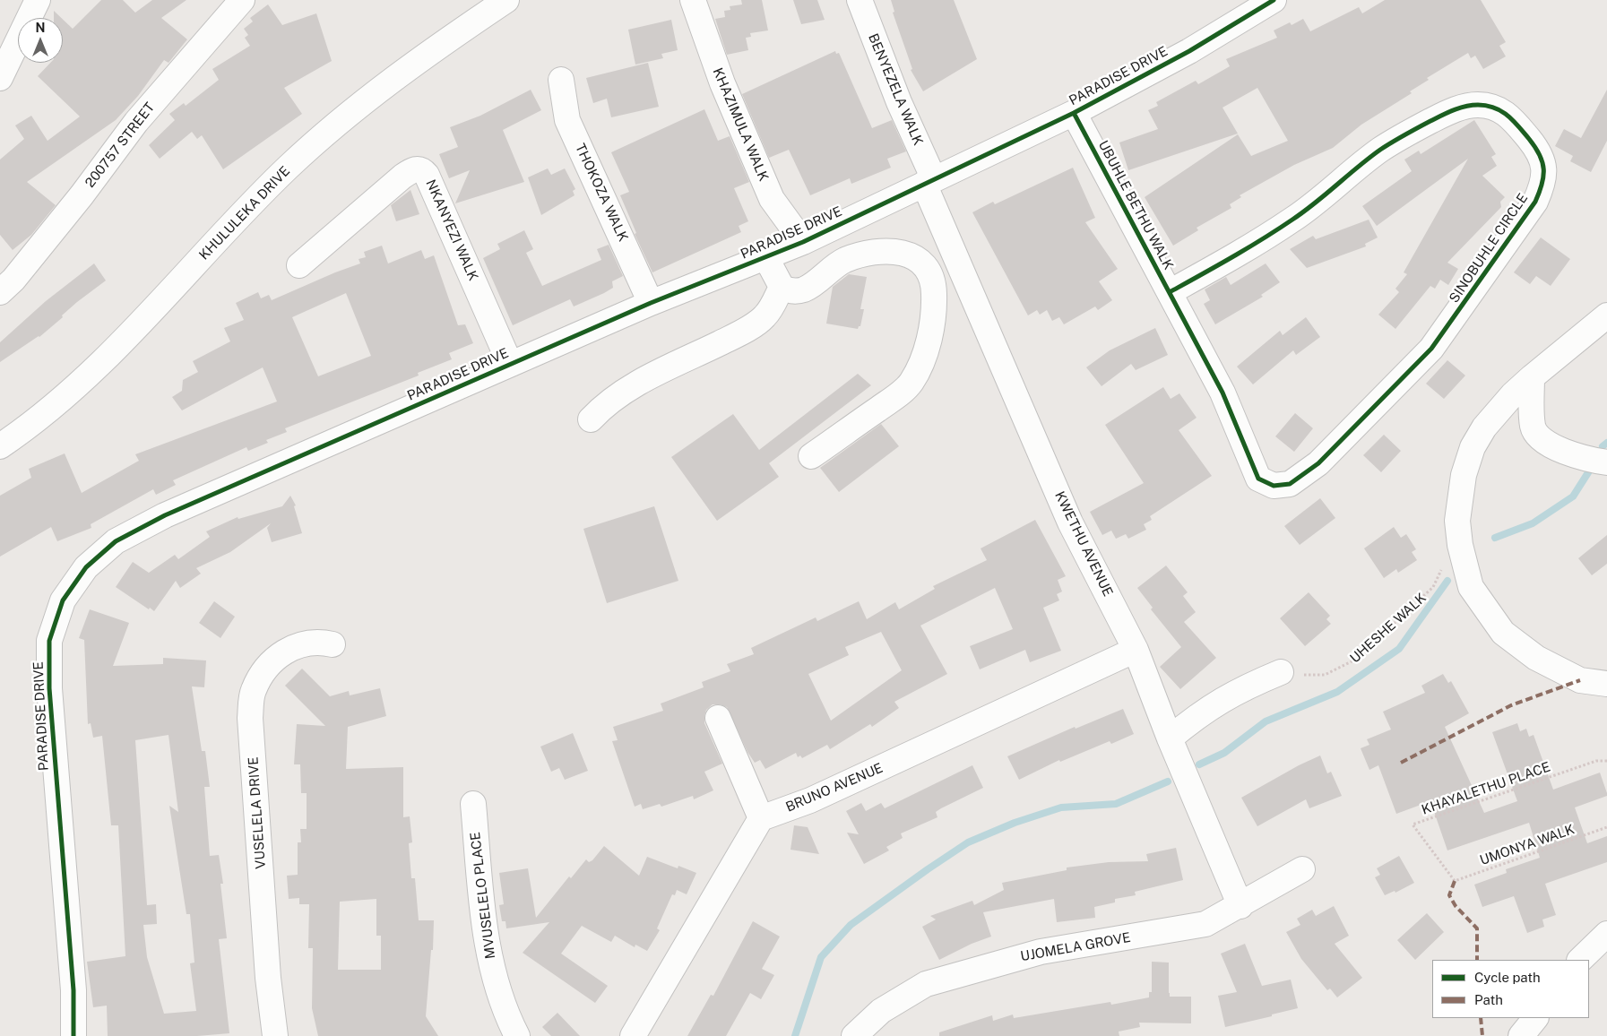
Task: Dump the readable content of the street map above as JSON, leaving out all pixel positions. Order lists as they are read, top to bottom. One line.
{"streets":{"street":["PARADISE DRIVE","BENYEZELA WALK","KHAZIMULA WALK","200757 STREET","THOKOZA WALK","UBUHLE BETHU WALK","KHULULEKA DRIVE","NKANYEZI WALK","SINOBUHLE CIRCLE","KWETHU AVENUE","BRUNO AVENUE","VUSELELA DRIVE","MVUSELELO PLACE","UJOMELA GROVE"],"path":["UHESHE WALK","KHAYALETHU PLACE","UMONYA WALK"]},"crossings":[["PARADISE DRIVE","BENYEZELA WALK"],["PARADISE DRIVE","KHAZIMULA WALK"],["PARADISE DRIVE","THOKOZA WALK"],["PARADISE DRIVE","UBUHLE BETHU WALK"],["PARADISE DRIVE","NKANYEZI WALK"],["PARADISE DRIVE","KWETHU AVENUE"],["BENYEZELA WALK","KWETHU AVENUE"],["UBUHLE BETHU WALK","SINOBUHLE CIRCLE"],["KWETHU AVENUE","BRUNO AVENUE"],["KWETHU AVENUE","UJOMELA GROVE"],["KHAYALETHU PLACE","UMONYA WALK"]],"legend":["Cycle path","Path"],"north":"top"}
